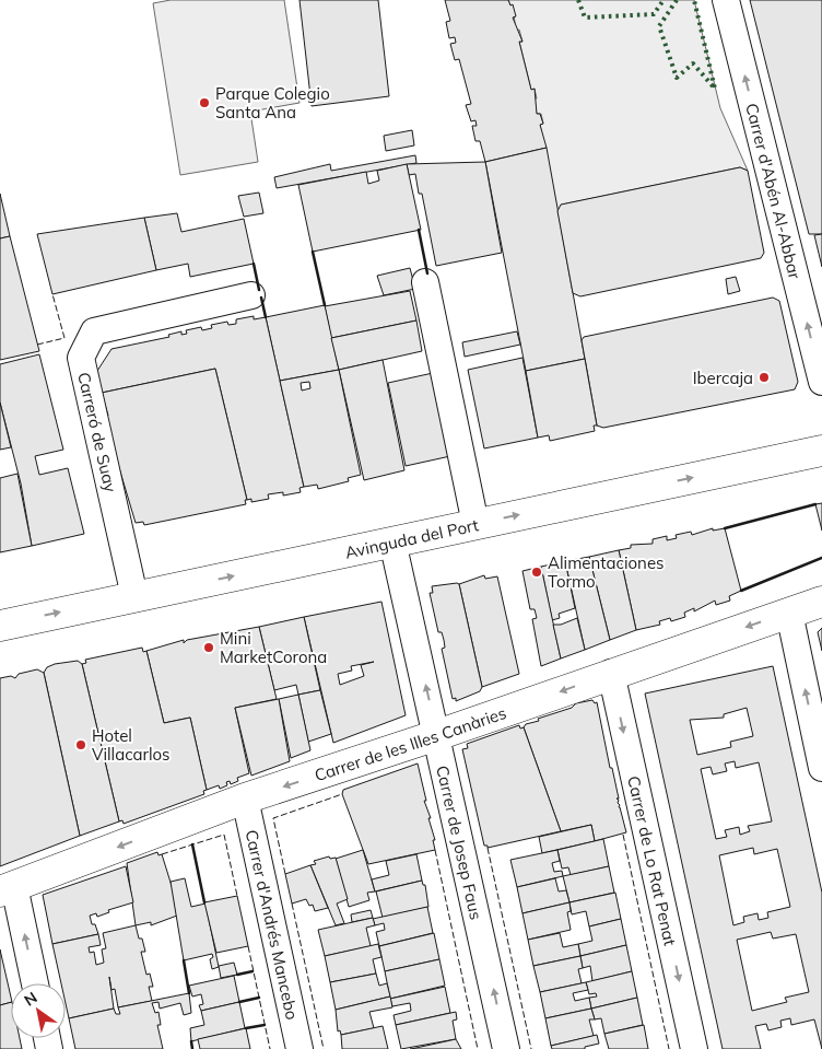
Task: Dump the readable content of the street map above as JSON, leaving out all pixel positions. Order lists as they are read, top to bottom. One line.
{"streets":{"street":["Carrer d'Abén Al-Abbar","Carreró de Suay","Avinguda del Port","Carrer de les Illes Canàries","Carrer de Josep Faus","Carrer de Lo Rat Penat","Carrer d'Andrés Mancebo"]},"crossings":[["Carreró de Suay","Avinguda del Port"],["Avinguda del Port","Carrer de Josep Faus"],["Carrer de les Illes Canàries","Carrer de Josep Faus"],["Carrer de les Illes Canàries","Carrer de Lo Rat Penat"],["Carrer de les Illes Canàries","Carrer d'Andrés Mancebo"]],"one_way":["Carrer d'Abén Al-Abbar","Avinguda del Port","Carrer de les Illes Canàries","Carrer de Josep Faus"],"places":["Parque Colegio Santa Ana","Ibercaja","Alimentaciones Tormo","Mini MarketCorona","Hotel Villacarlos"],"north":"top left"}
